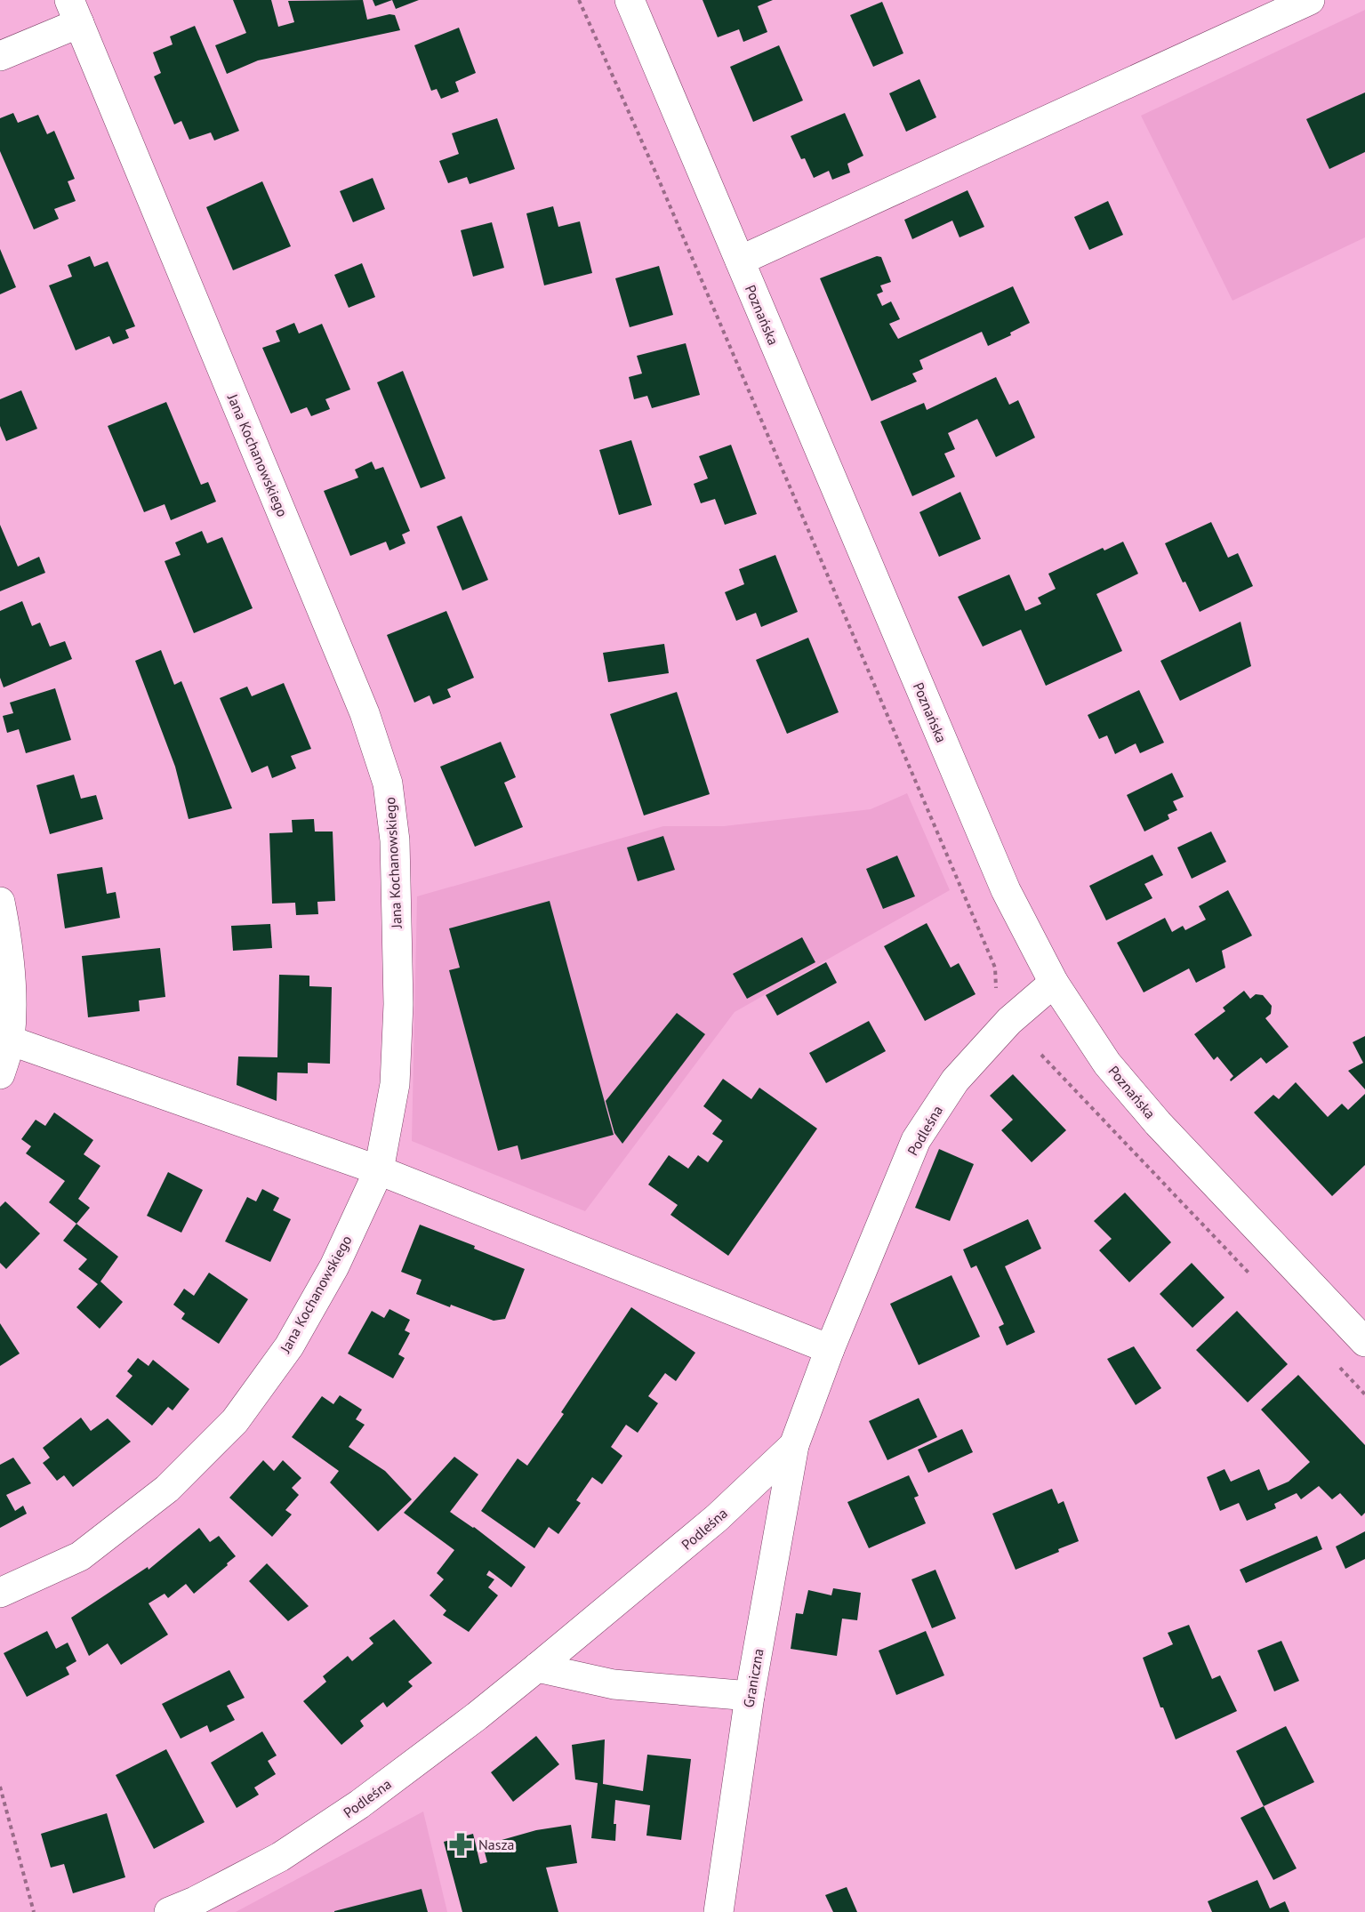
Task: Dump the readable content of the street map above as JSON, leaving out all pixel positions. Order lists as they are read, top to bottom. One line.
{"streets":{"street":["Poznańska","Jana Kochanowskiego","Podleśna","Graniczna"]},"crossings":[["Poznańska","Podleśna"],["Podleśna","Graniczna"]],"places":{"pharmacy":["Nasza"]}}
